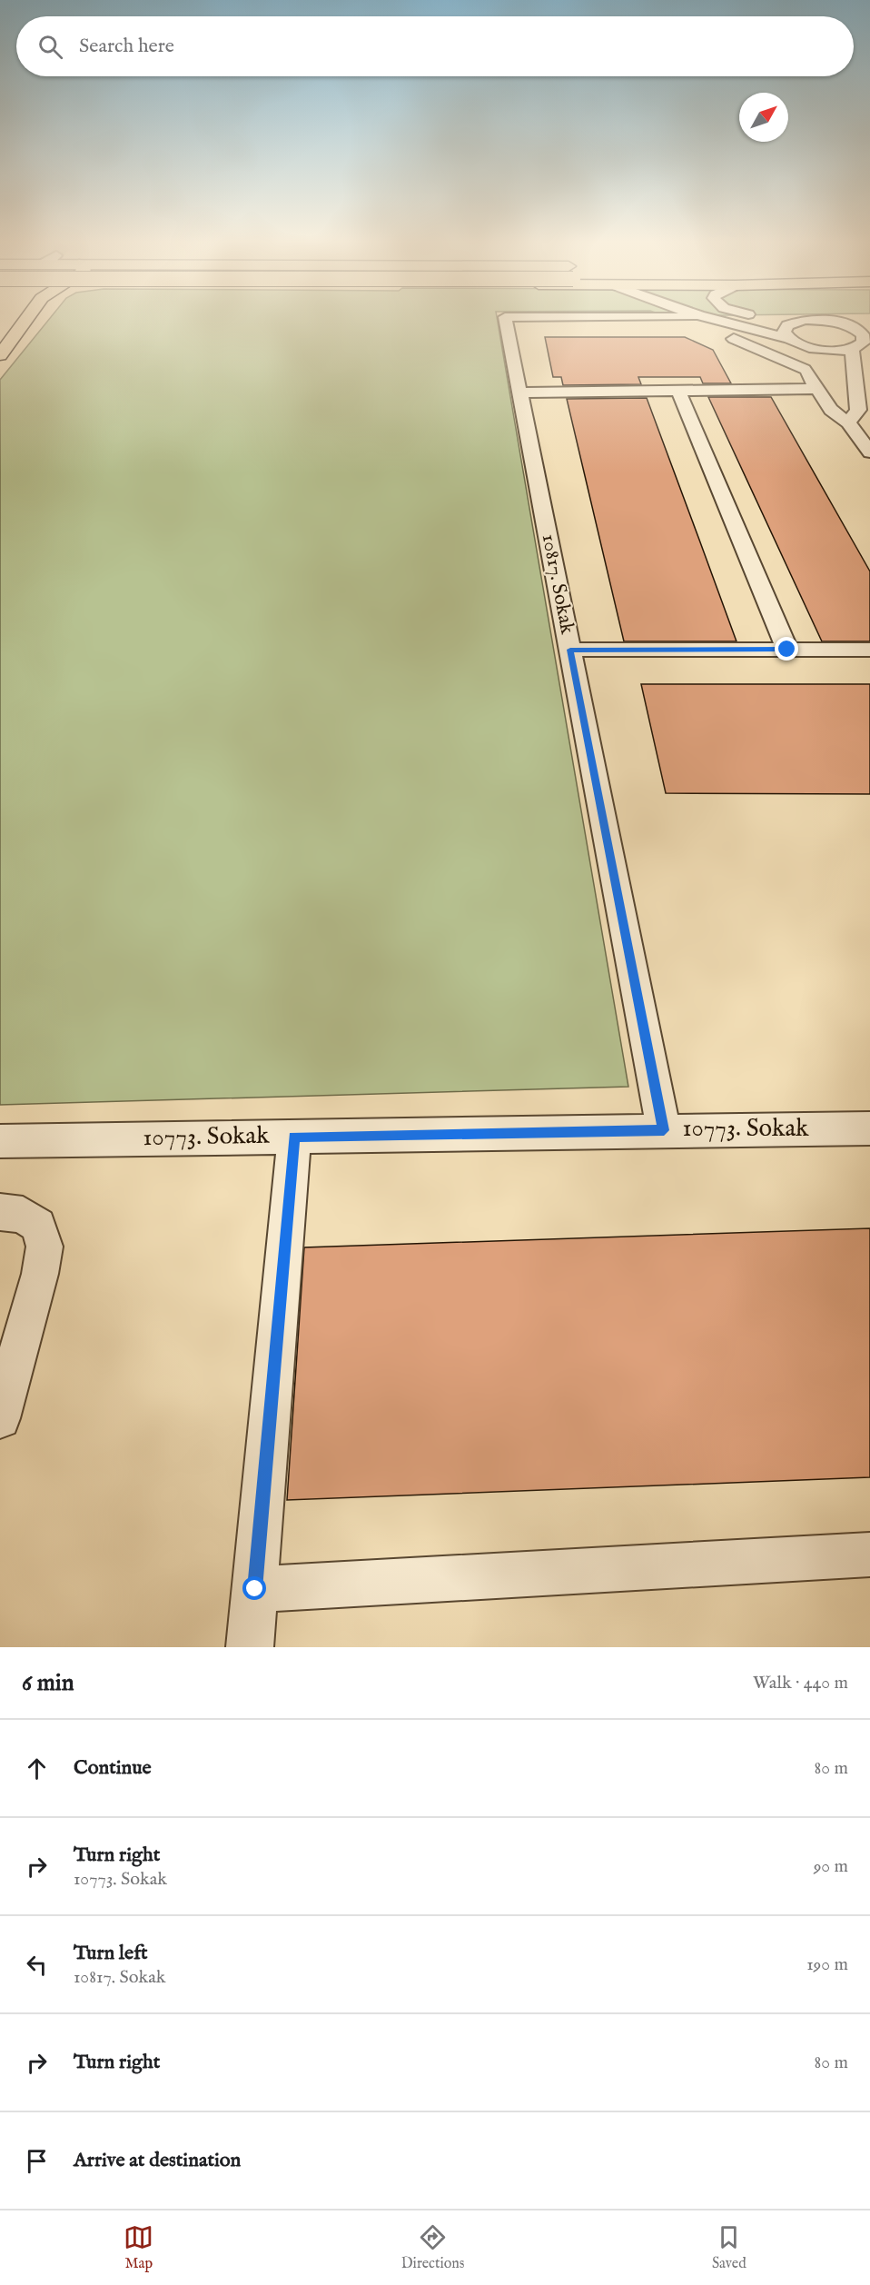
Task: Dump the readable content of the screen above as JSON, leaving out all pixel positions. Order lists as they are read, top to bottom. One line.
{"streets":{"street":["10817. Sokak","10773. Sokak"]},"crossings":[["10817. Sokak","10773. Sokak"]],"north":"top right","page":{"search":"Search here","heading":["6 min","Walk · 440 m"],"list":[["Continue","80 m"],["Turn right","10773. Sokak","90 m"],["Turn left","10817. Sokak","190 m"],["Turn right","80 m"],"Arrive at destination"],"nav":["Map","Directions","Saved"]}}
